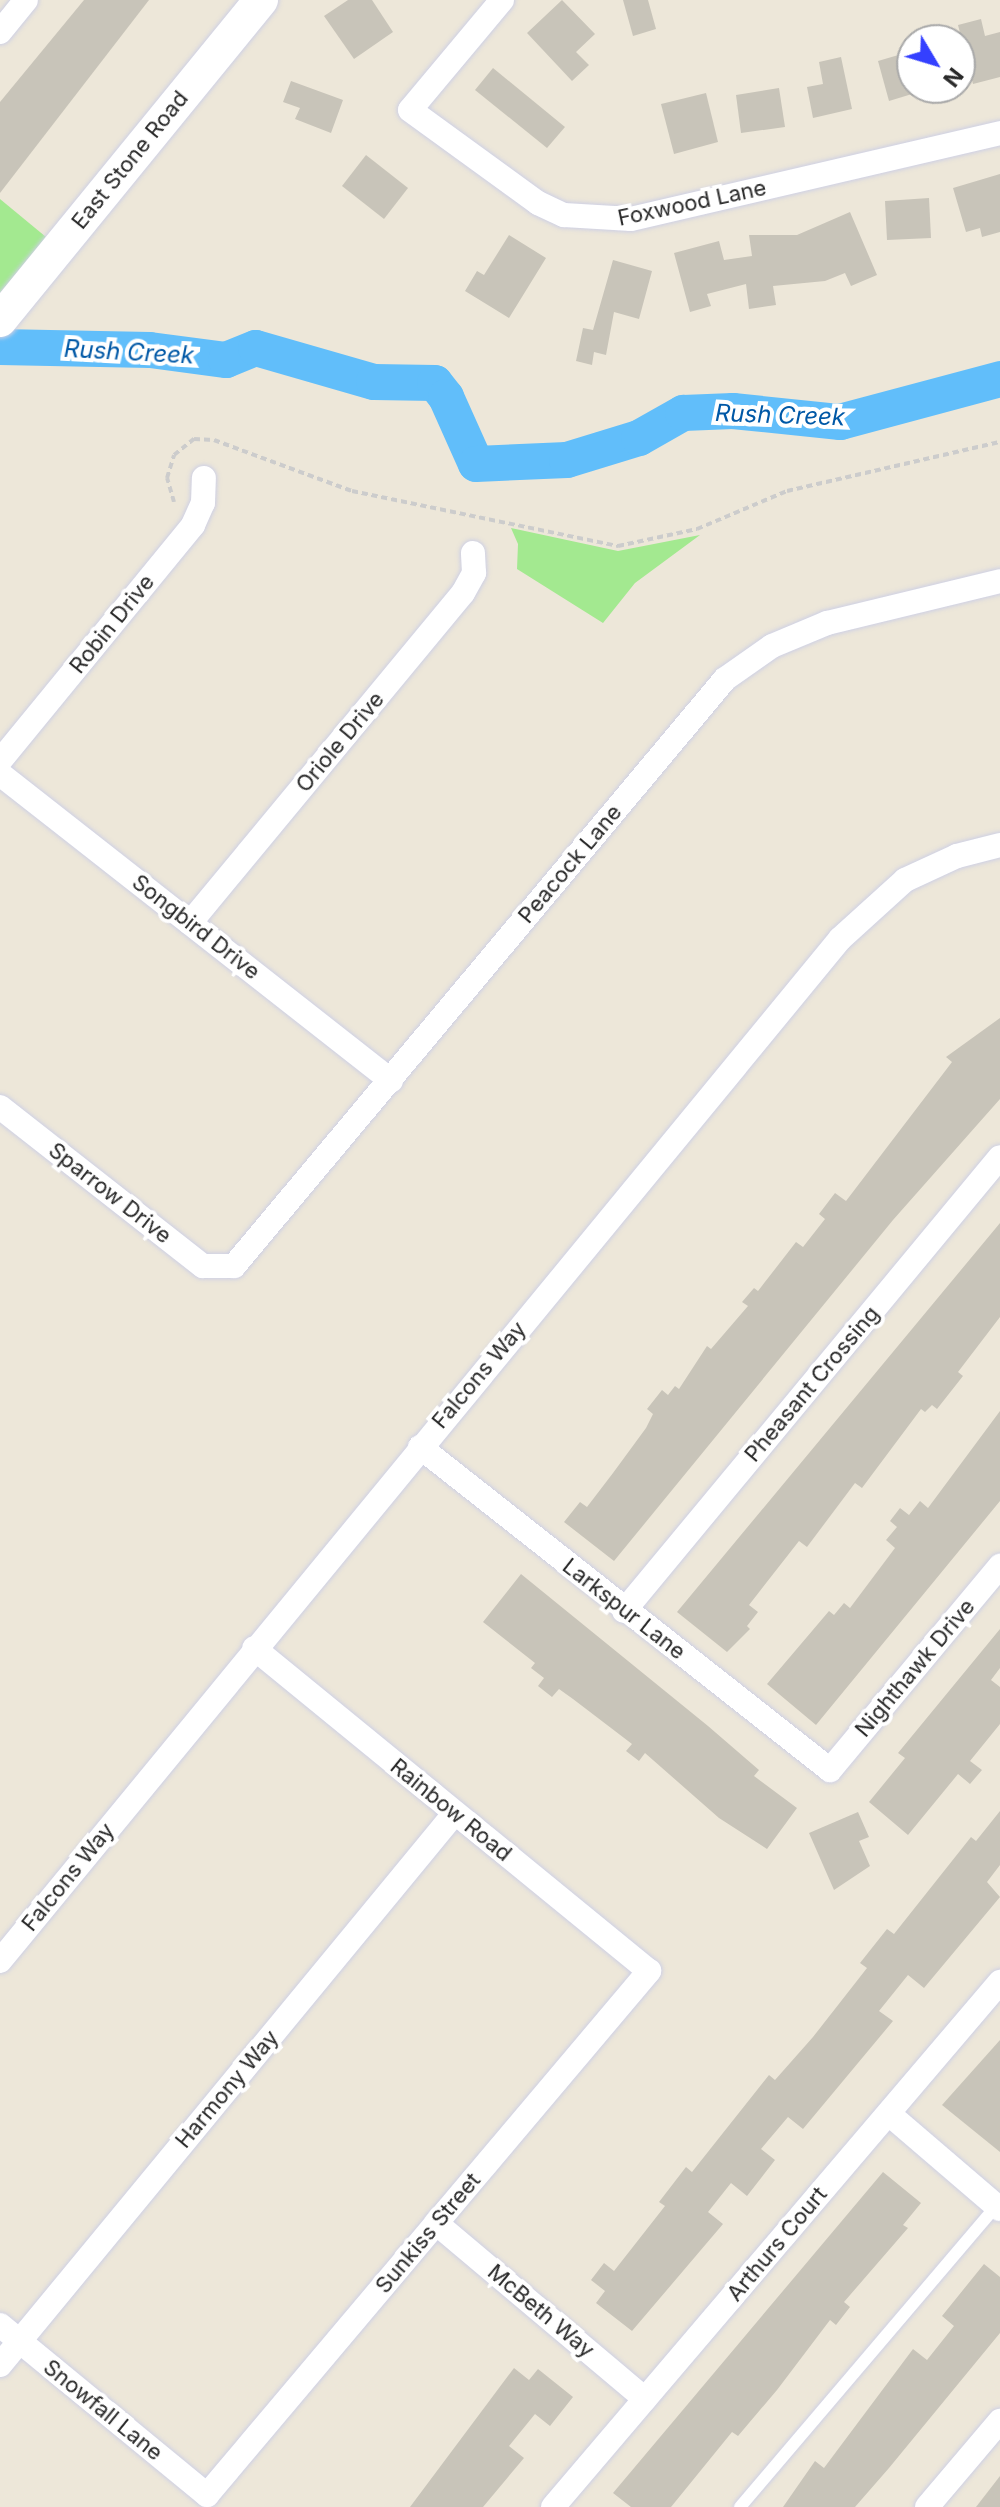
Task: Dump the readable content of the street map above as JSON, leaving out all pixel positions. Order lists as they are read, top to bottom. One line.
{"streets":{"main road":["East Stone Road"],"street":["Foxwood Lane","Robin Drive","Oriole Drive","Peacock Lane","Songbird Drive","Sparrow Drive","Falcons Way","Pheasant Crossing","Larkspur Lane","Nighthawk Drive","Rainbow Road","Harmony Way","Sunkiss Street","Arthurs Court","McBeth Way","Snowfall Lane"]},"crossings":[["Oriole Drive","Songbird Drive"],["Peacock Lane","Songbird Drive"],["Peacock Lane","Sparrow Drive"],["Falcons Way","Larkspur Lane"],["Falcons Way","Rainbow Road"],["Pheasant Crossing","Larkspur Lane"],["Larkspur Lane","Nighthawk Drive"],["Rainbow Road","Harmony Way"],["Rainbow Road","Sunkiss Street"],["Harmony Way","Snowfall Lane"],["Sunkiss Street","McBeth Way"],["Sunkiss Street","Snowfall Lane"],["Arthurs Court","McBeth Way"]],"water":["Rush Creek"],"north":"bottom right"}
